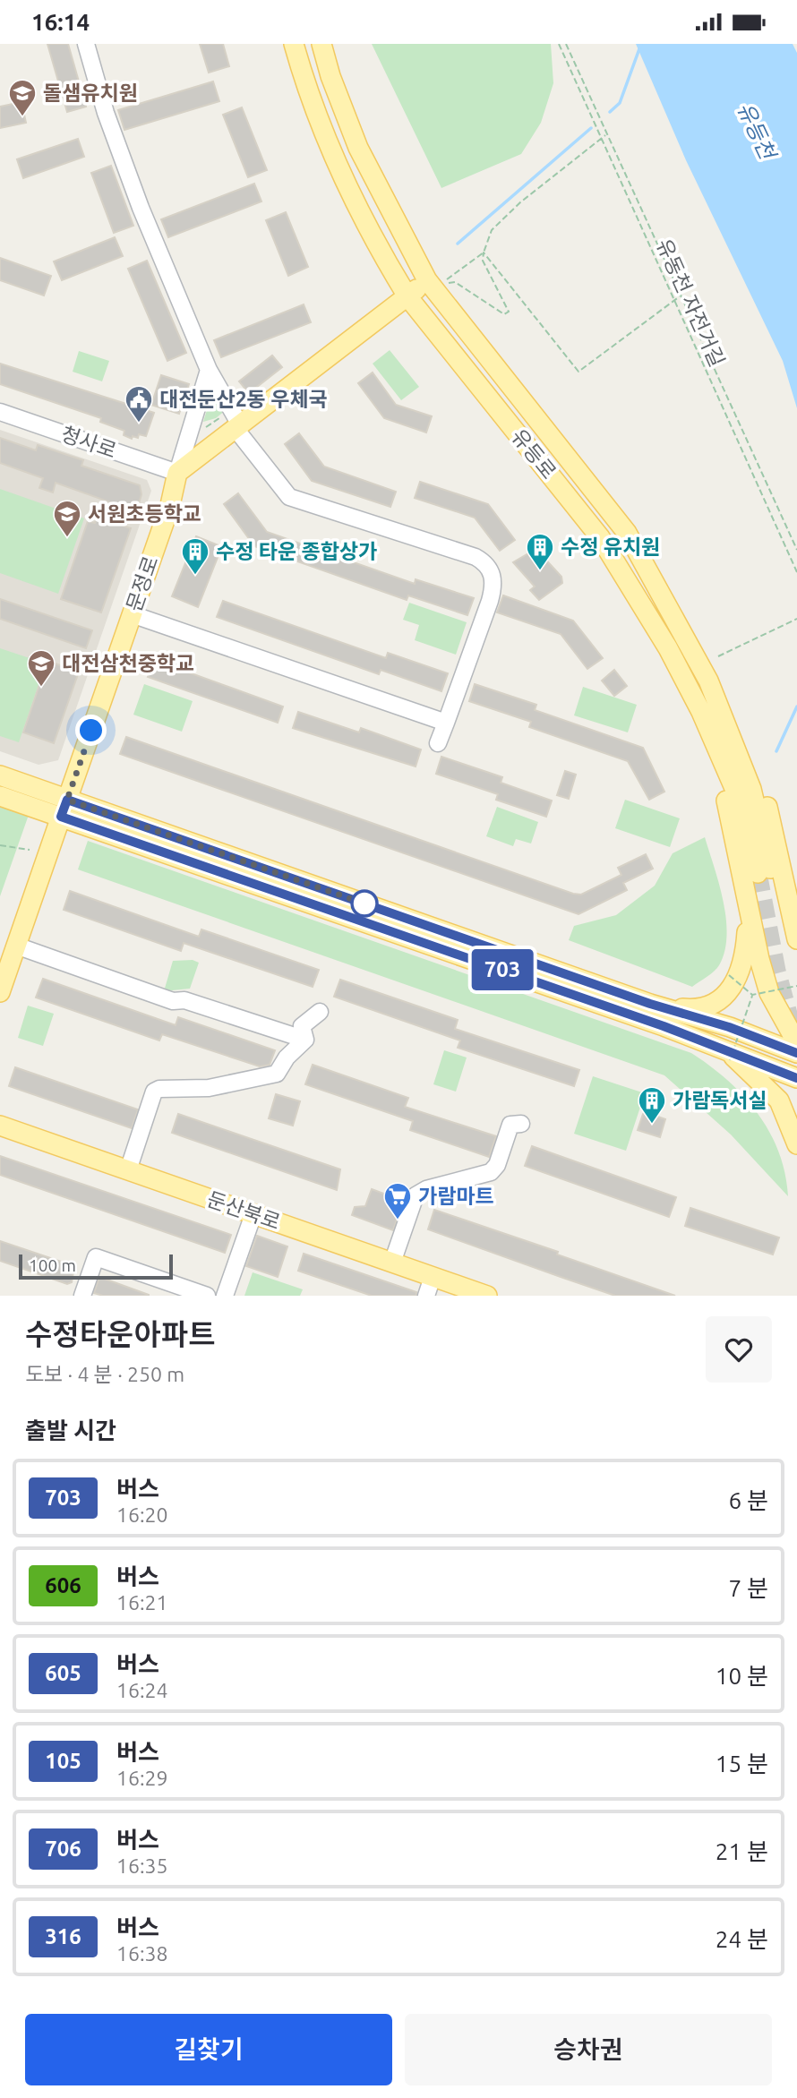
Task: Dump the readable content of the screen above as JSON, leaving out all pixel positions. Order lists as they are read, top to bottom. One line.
{"streets":{"main road":["유등로","문정로","둔산북로"],"street":["청사로"],"path":["유동천 자전거길"]},"crossings":[["청사로","문정로"]],"water":["유등천"],"places":{"school or university":["돌샘유치원","서원초등학교","대전삼천중학교"],"public building":["대전둔산2동 우체국"],"building":["수정 유치원","수정 타운 종합상가","가람독서실"],"supermarket":["가람마트"]},"lines":["bus line 703"],"scale_bar":"100 m","page":{"status":"16:14","on_map":"703","scale":"100 m","heading":[["수정타운아파트","도보 · 4 분 · 250 m"],"출발 시간"],"list":[{"mark":"703","name":"버스","note":"16:20","value":"6 분"},{"mark":"606","name":"버스","note":"16:21","value":"7 분"},{"mark":"605","name":"버스","note":"16:24","value":"10 분"},{"mark":"105","name":"버스","note":"16:29","value":"15 분"},{"mark":"706","name":"버스","note":"16:35","value":"21 분"},{"mark":"316","name":"버스","note":"16:38","value":"24 분"}],"buttons":["길찾기","승차권"]}}
